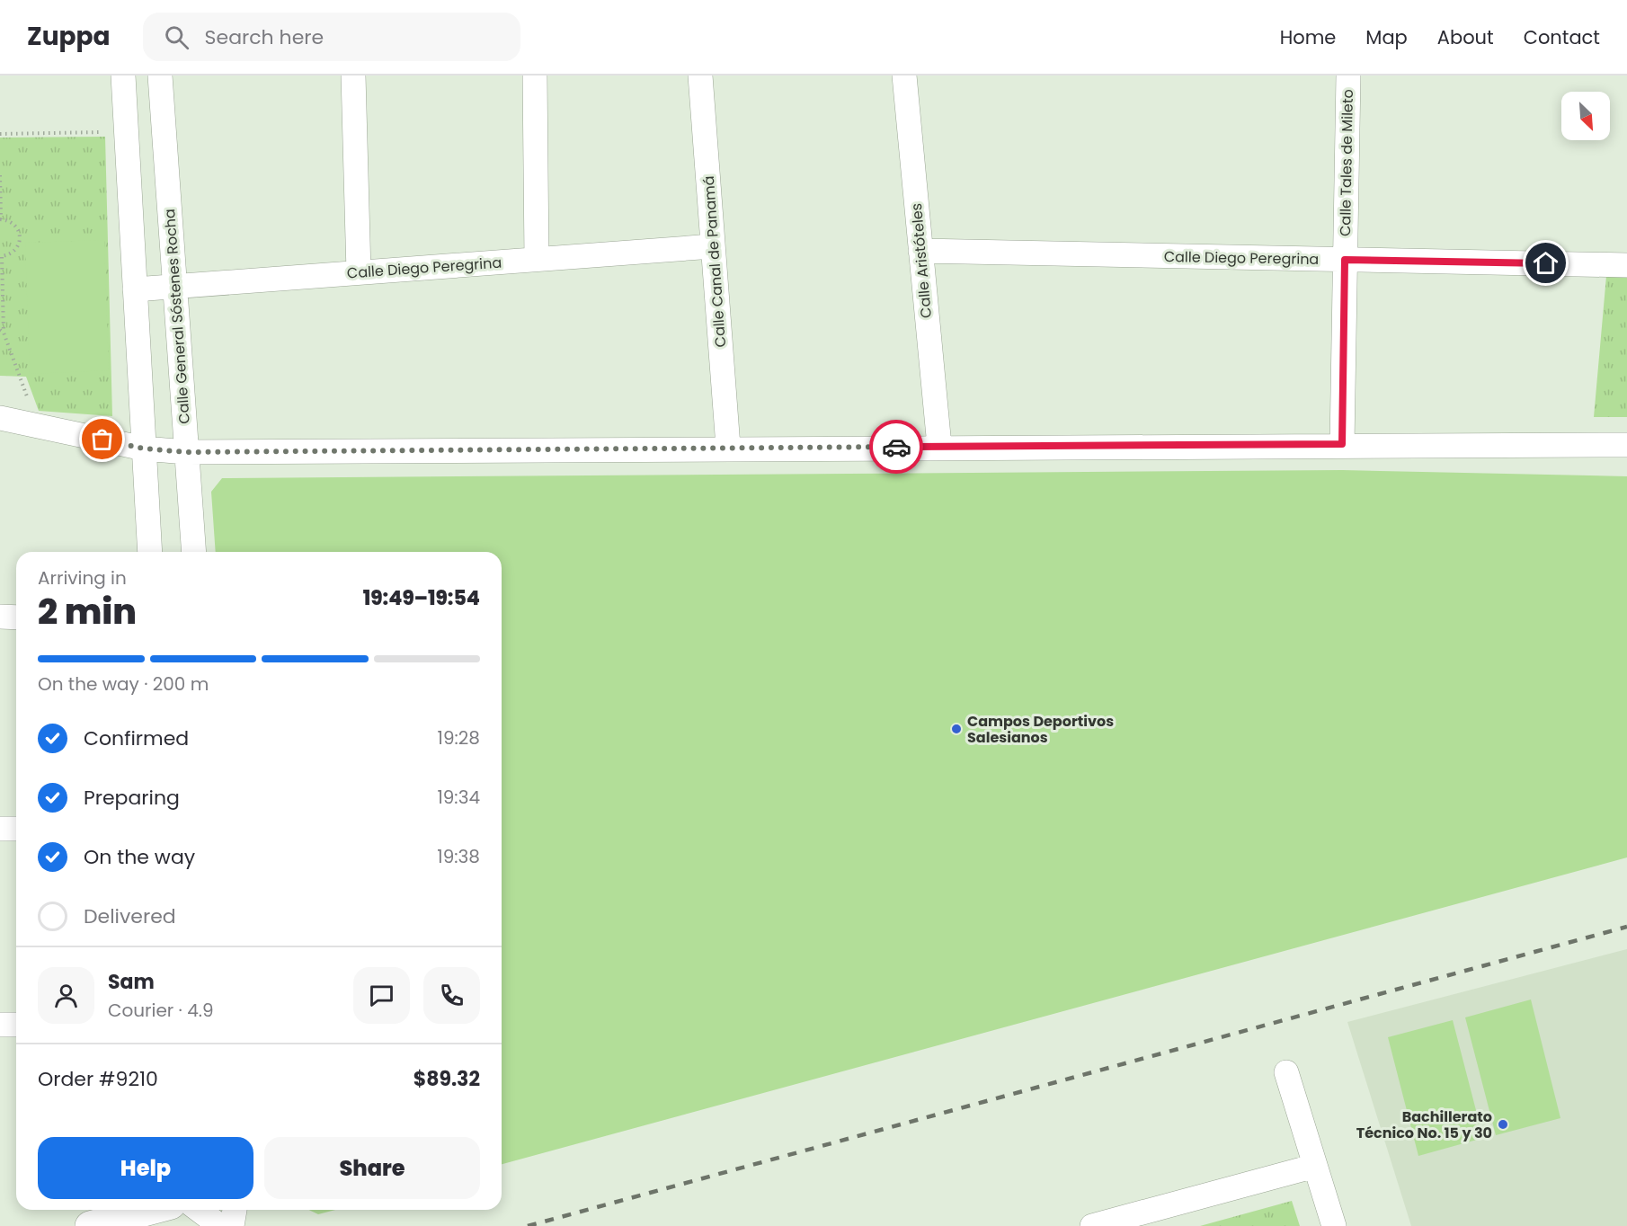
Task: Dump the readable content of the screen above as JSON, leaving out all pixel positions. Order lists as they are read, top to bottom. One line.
{"streets":{"street":["Calle Tales de Mileto","Calle Diego Peregrina","Calle Aristóteles","Calle Canal de Panamá","Calle General Sóstenes Rocha"]},"crossings":[["Calle Tales de Mileto","Calle Diego Peregrina"],["Calle Diego Peregrina","Calle Aristóteles"],["Calle Diego Peregrina","Calle Canal de Panamá"],["Calle Diego Peregrina","Calle General Sóstenes Rocha"]],"places":["Campos Deportivos Salesianos","Bachillerato Técnico No. 15 y 30"],"north":"bottom right","page":{"header":"Zuppa","search":"Search here","nav":["Home","Map","About","Contact"],"heading":["2 min","Arriving in","19:49–19:54"],"panel":["Sam","Courier · 4.9","Order #9210","$89.32"],"bar":"On the way · 200 m","list":[["Confirmed","19:28"],["Preparing","19:34"],["On the way","19:38"],"Delivered"],"buttons":["Help","Share"]}}
